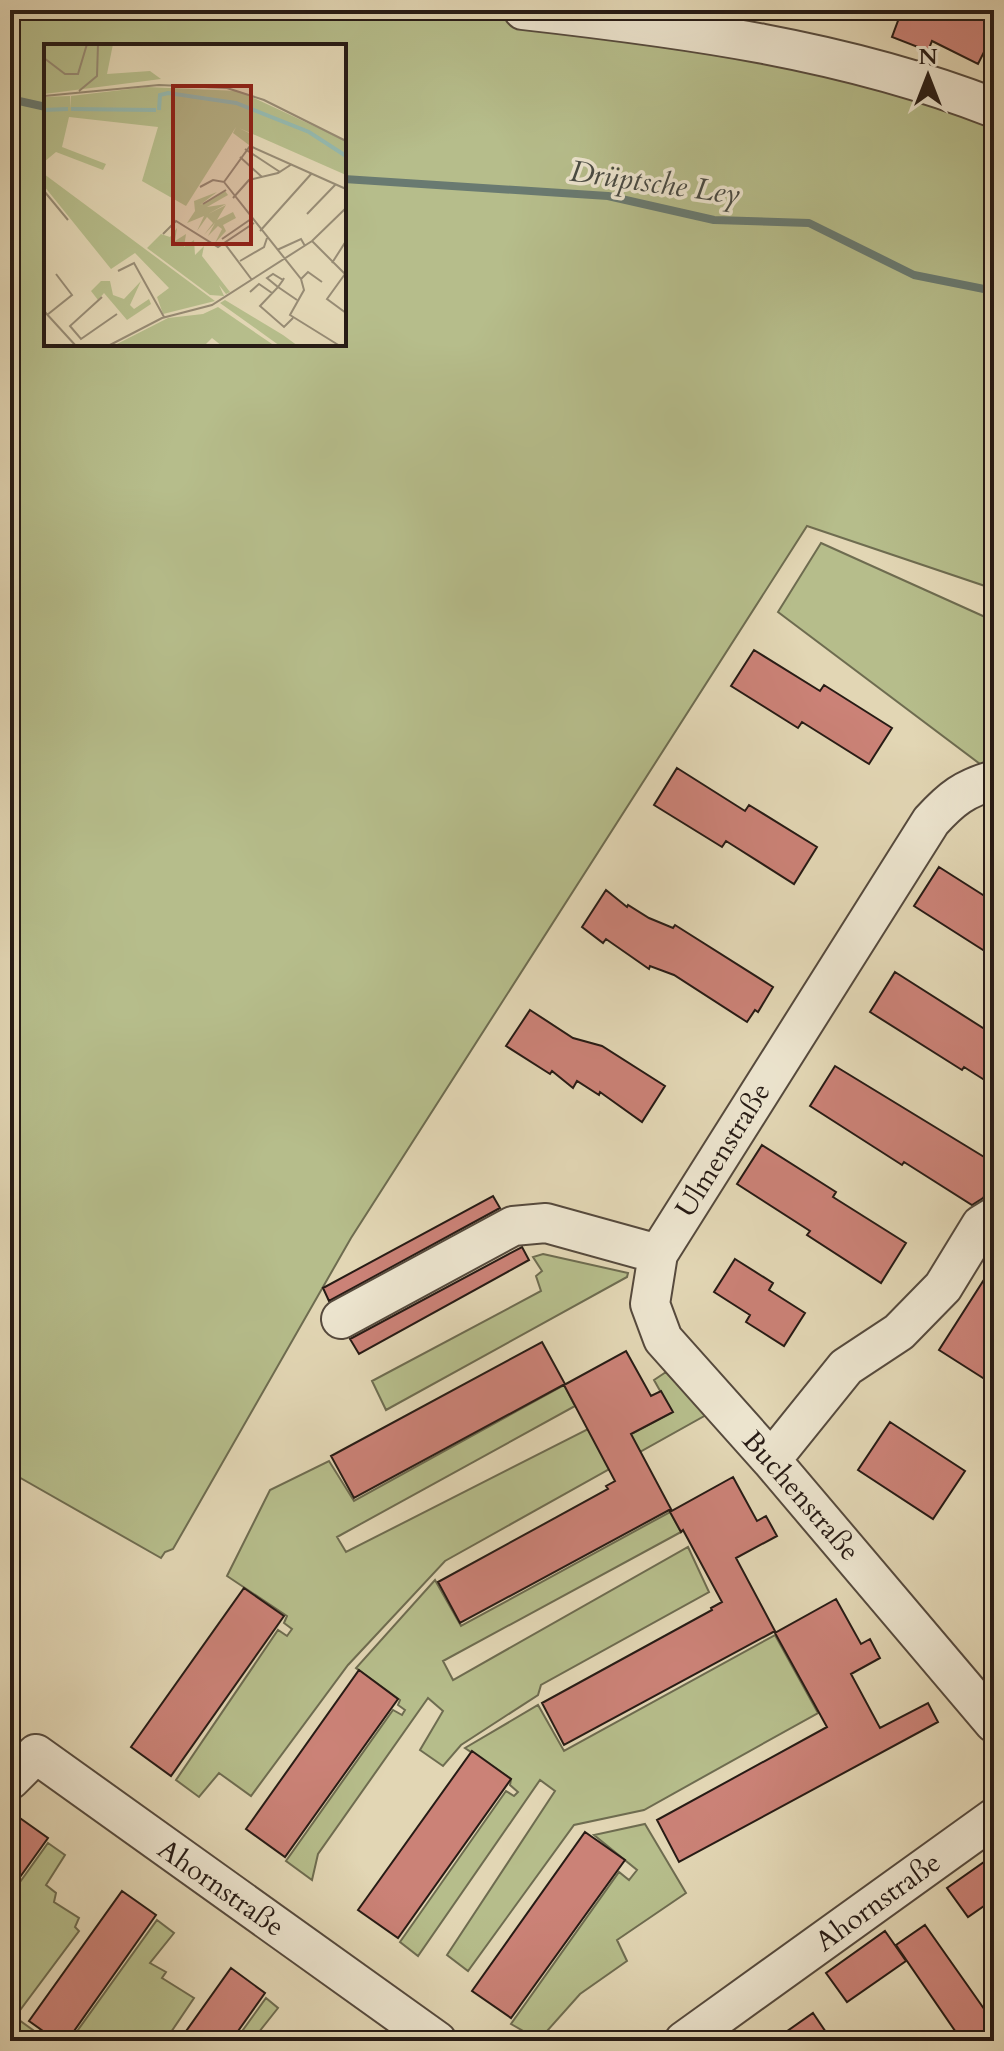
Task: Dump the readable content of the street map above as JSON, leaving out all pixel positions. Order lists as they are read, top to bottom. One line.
{"streets":{"street":["Ulmenstraße","Buchenstraße","Ahornstraße"]},"crossings":[["Ulmenstraße","Buchenstraße"]],"water":["Drüptsche Ley"],"north":"top"}
